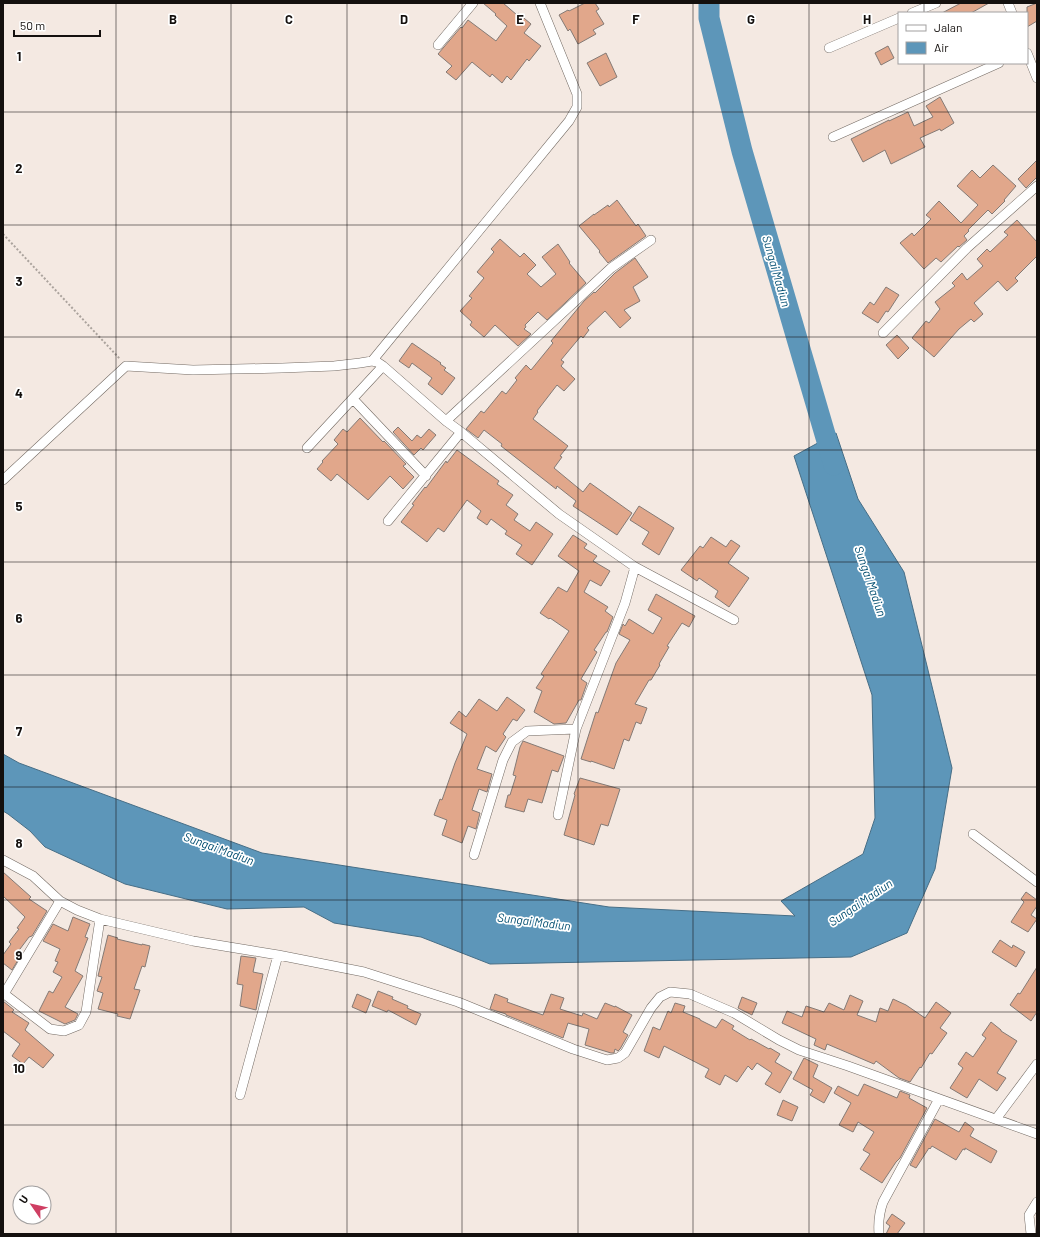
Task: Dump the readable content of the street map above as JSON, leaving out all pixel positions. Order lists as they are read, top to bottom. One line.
{"water":["Sungai Madiun"],"legend":["Jalan","Air"],"scale_bar":"50 m","north":"top left","grid":{"columns":["B","C","D","E","F","G","H"],"rows":["1","2","3","4","5","6","7","8","9","10"]}}
